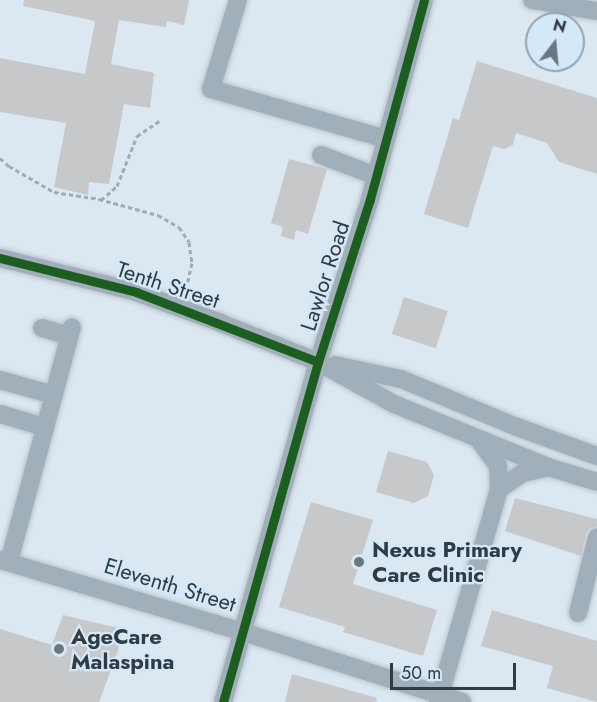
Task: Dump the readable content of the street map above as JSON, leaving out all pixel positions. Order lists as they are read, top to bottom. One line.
{"streets":{"street":["Lawlor Road","Tenth Street","Eleventh Street"]},"crossings":[["Lawlor Road","Tenth Street"],["Lawlor Road","Eleventh Street"]],"places":["Nexus Primary Care Clinic","AgeCare Malaspina"],"scale_bar":"50 m","north":"top"}
